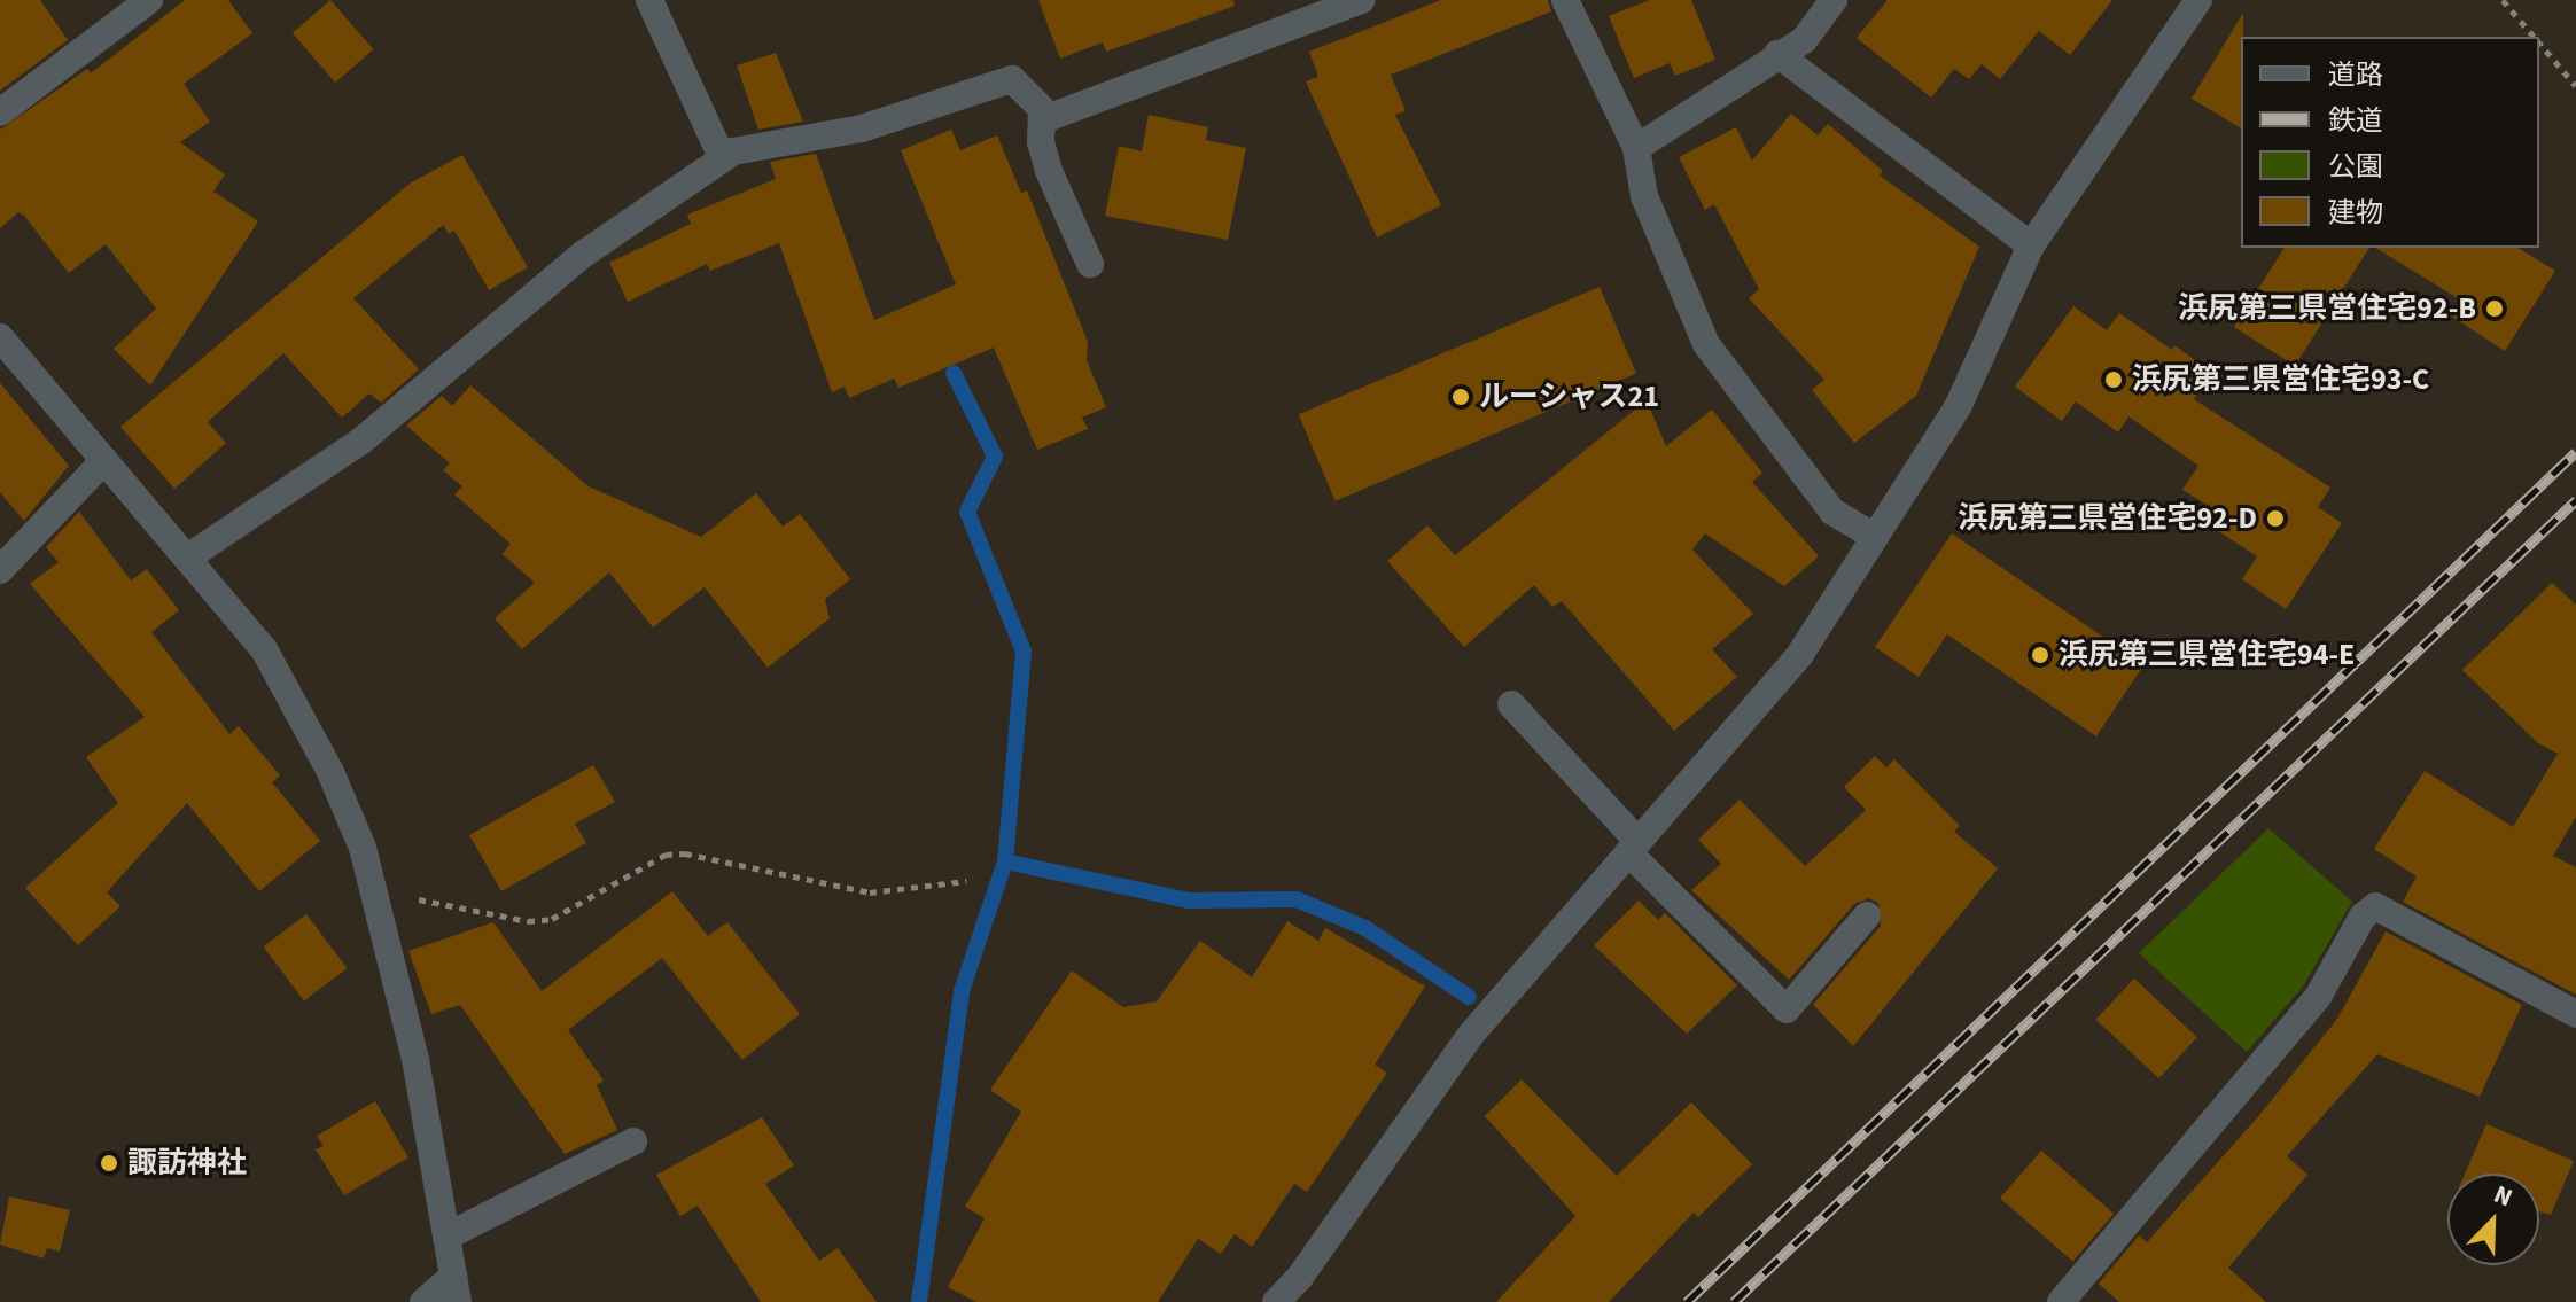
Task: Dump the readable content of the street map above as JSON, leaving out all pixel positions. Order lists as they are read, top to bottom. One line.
{"places":["浜尻第三県営住宅92-B","浜尻第三県営住宅93-C","ルーシャス21","浜尻第三県営住宅92-D","浜尻第三県営住宅94-E","諏訪神社"],"legend":["道路","鉄道","公園","建物"],"north":"top right"}
